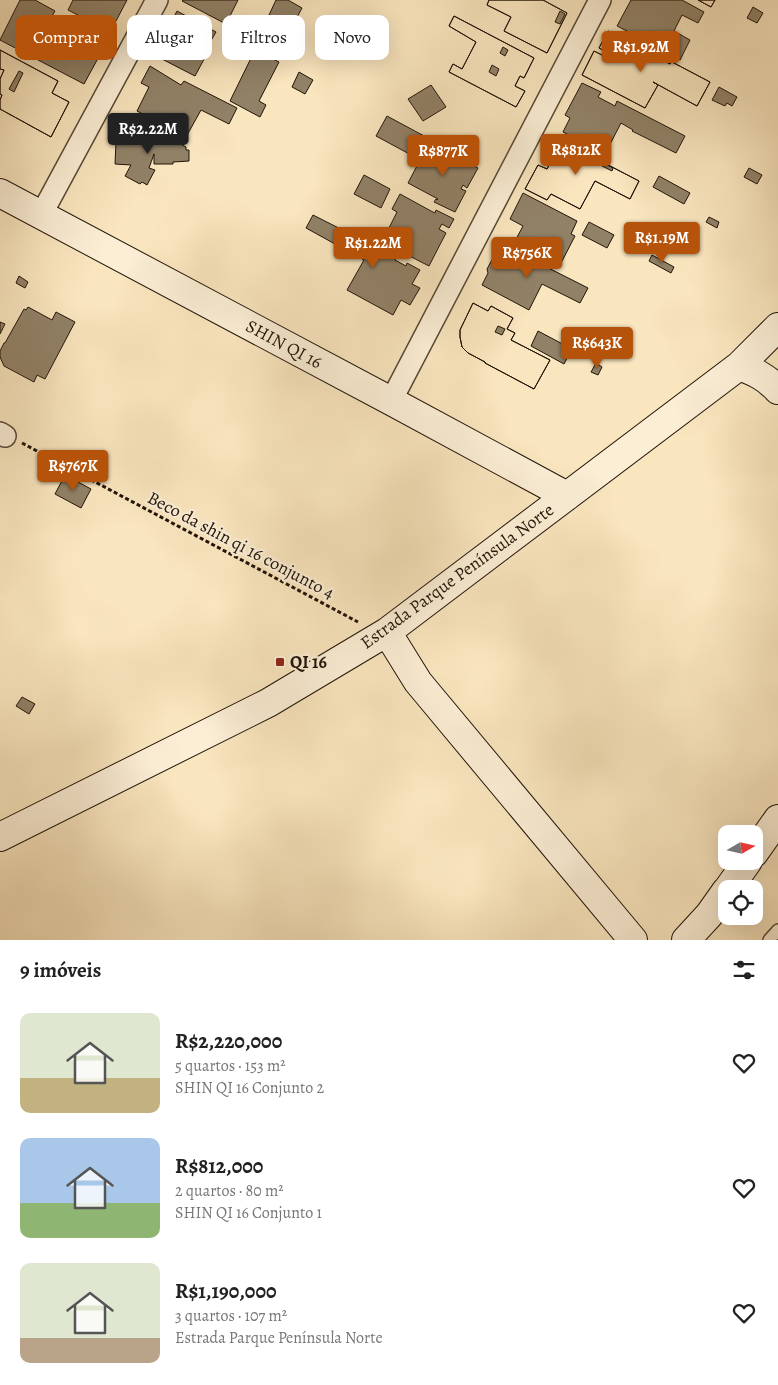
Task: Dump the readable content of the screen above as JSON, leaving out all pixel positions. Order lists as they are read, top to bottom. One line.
{"streets":{"main road":["SHIN QI 16","Estrada Parque Península Norte"],"path":["Beco da shin qi 16 conjunto 4"]},"crossings":[["SHIN QI 16","Estrada Parque Península Norte"],["Beco da shin qi 16 conjunto 4","Estrada Parque Península Norte"]],"places":{"transit":["QI 16"]},"north":"right","page":{"chip":["Comprar","Alugar","Filtros","Novo"],"price":["R$1.92M","R$2.22M","R$812K","R$877K","R$1.19M","R$1.22M","R$756K","R$643K","R$767K"],"heading":"9 imóveis","list":[{"name":"R$2,220,000","note":"5 quartos · 153 m² · SHIN QI 16 Conjunto 2"},{"name":"R$812,000","note":"2 quartos · 80 m² · SHIN QI 16 Conjunto 1"},{"name":"R$1,190,000","note":"3 quartos · 107 m² · Estrada Parque Península Norte"}]}}
